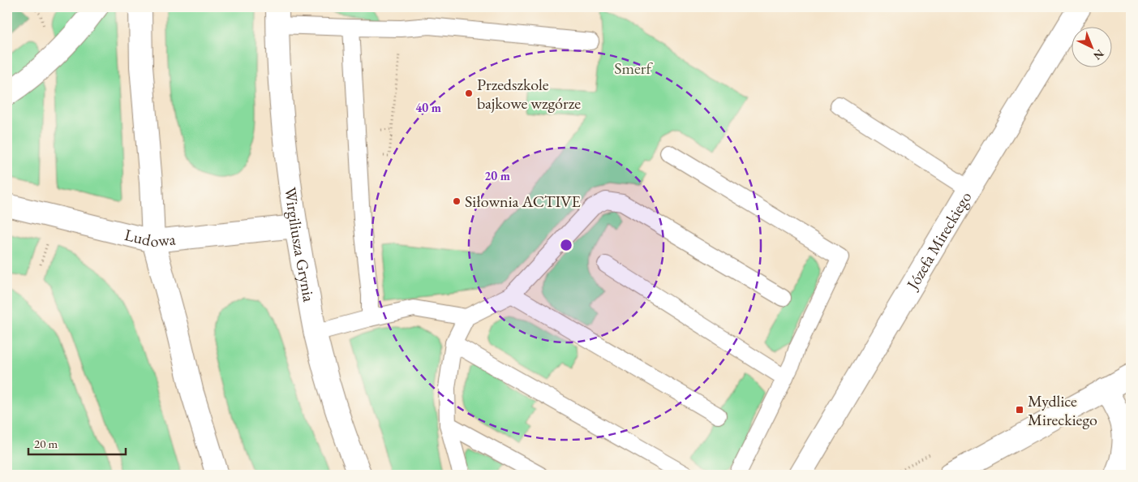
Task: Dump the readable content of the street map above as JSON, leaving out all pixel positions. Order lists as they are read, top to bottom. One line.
{"streets":{"street":["Ludowa","Józefa Mireckiego","Wirgiliusza Grynia"]},"crossings":[["Ludowa","Wirgiliusza Grynia"]],"parks":["Smerf"],"places":{"other":["Przedszkole bajkowe wzgórze","Siłownia ACTIVE"],"transit":["Mydlice Mireckiego"]},"scale_bar":"20 m","north":"bottom right","rings":["40 m","20 m"]}
